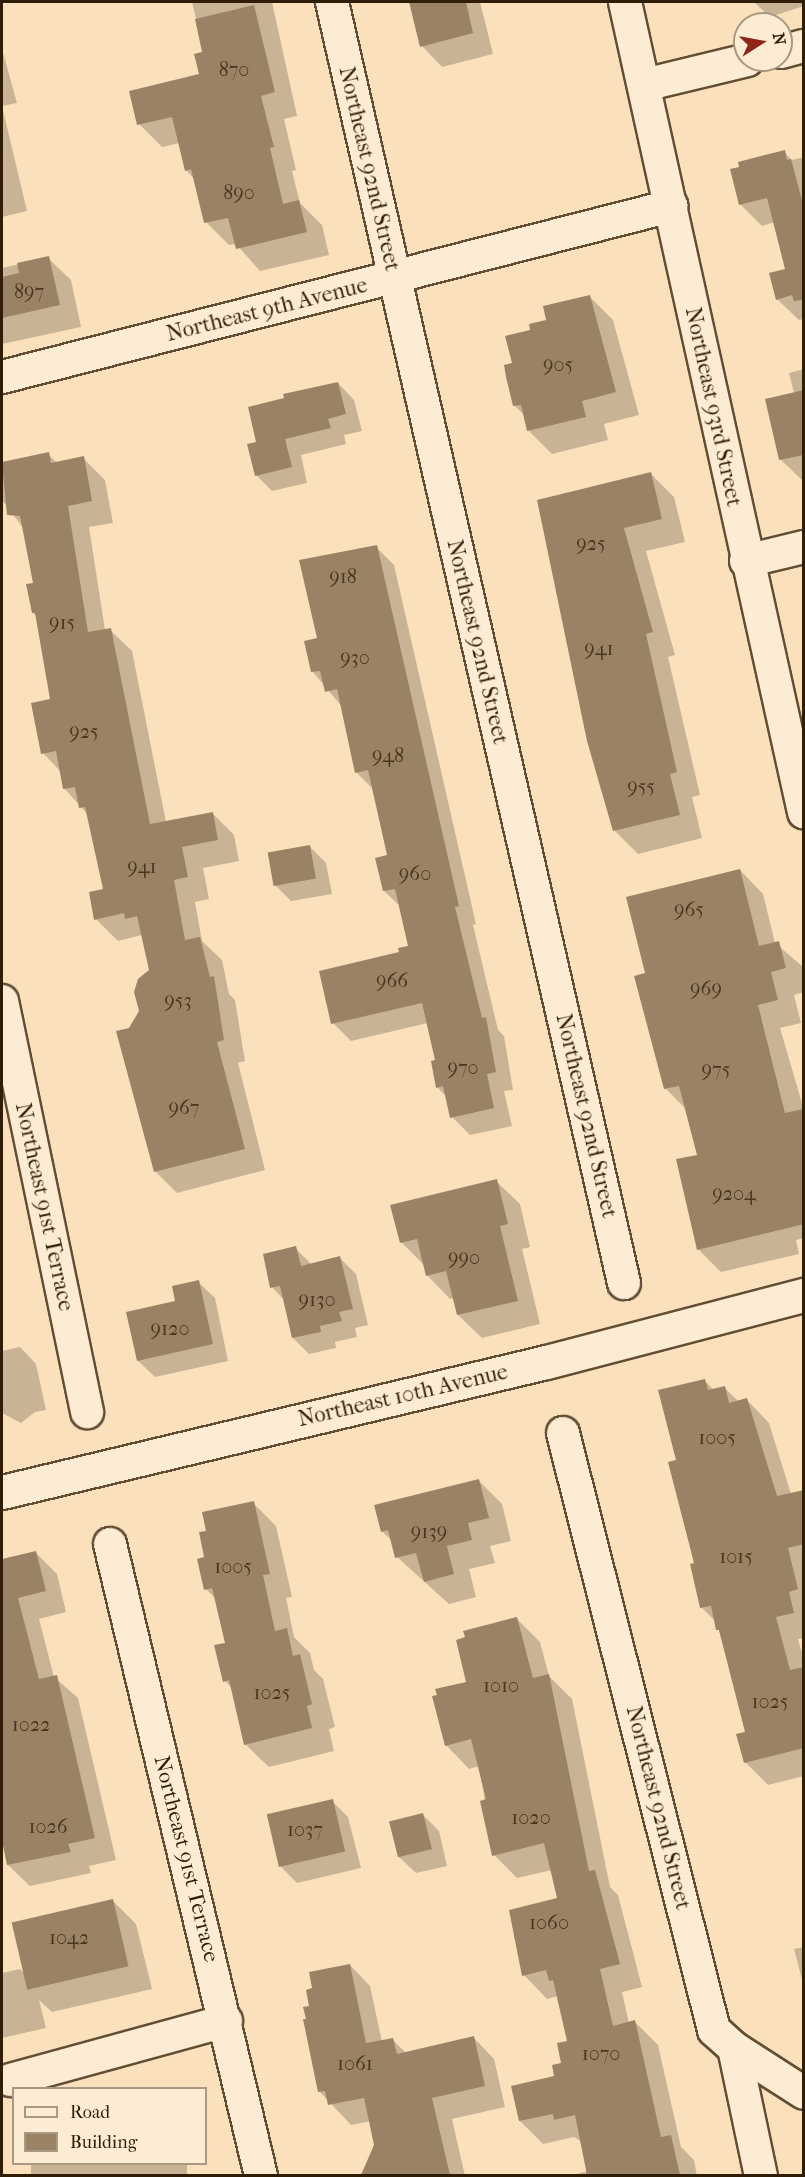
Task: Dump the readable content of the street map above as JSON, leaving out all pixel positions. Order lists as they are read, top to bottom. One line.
{"streets":{"street":["Northeast 92nd Street","Northeast 9th Avenue","Northeast 93rd Street","Northeast 91st Terrace","Northeast 10th Avenue"]},"crossings":[["Northeast 92nd Street","Northeast 9th Avenue"],["Northeast 9th Avenue","Northeast 93rd Street"]],"house_numbers":["870","890","897","905","925","918","915","941","930","925","948","955","941","960","965","966","969","953","970","975","967","9204","990","9130","9120","1005","9139","1015","1005","1010","1025","1025","1022","1020","1026","1037","1060","1042","1070","1061"],"legend":["Road","Building"],"north":"right"}
